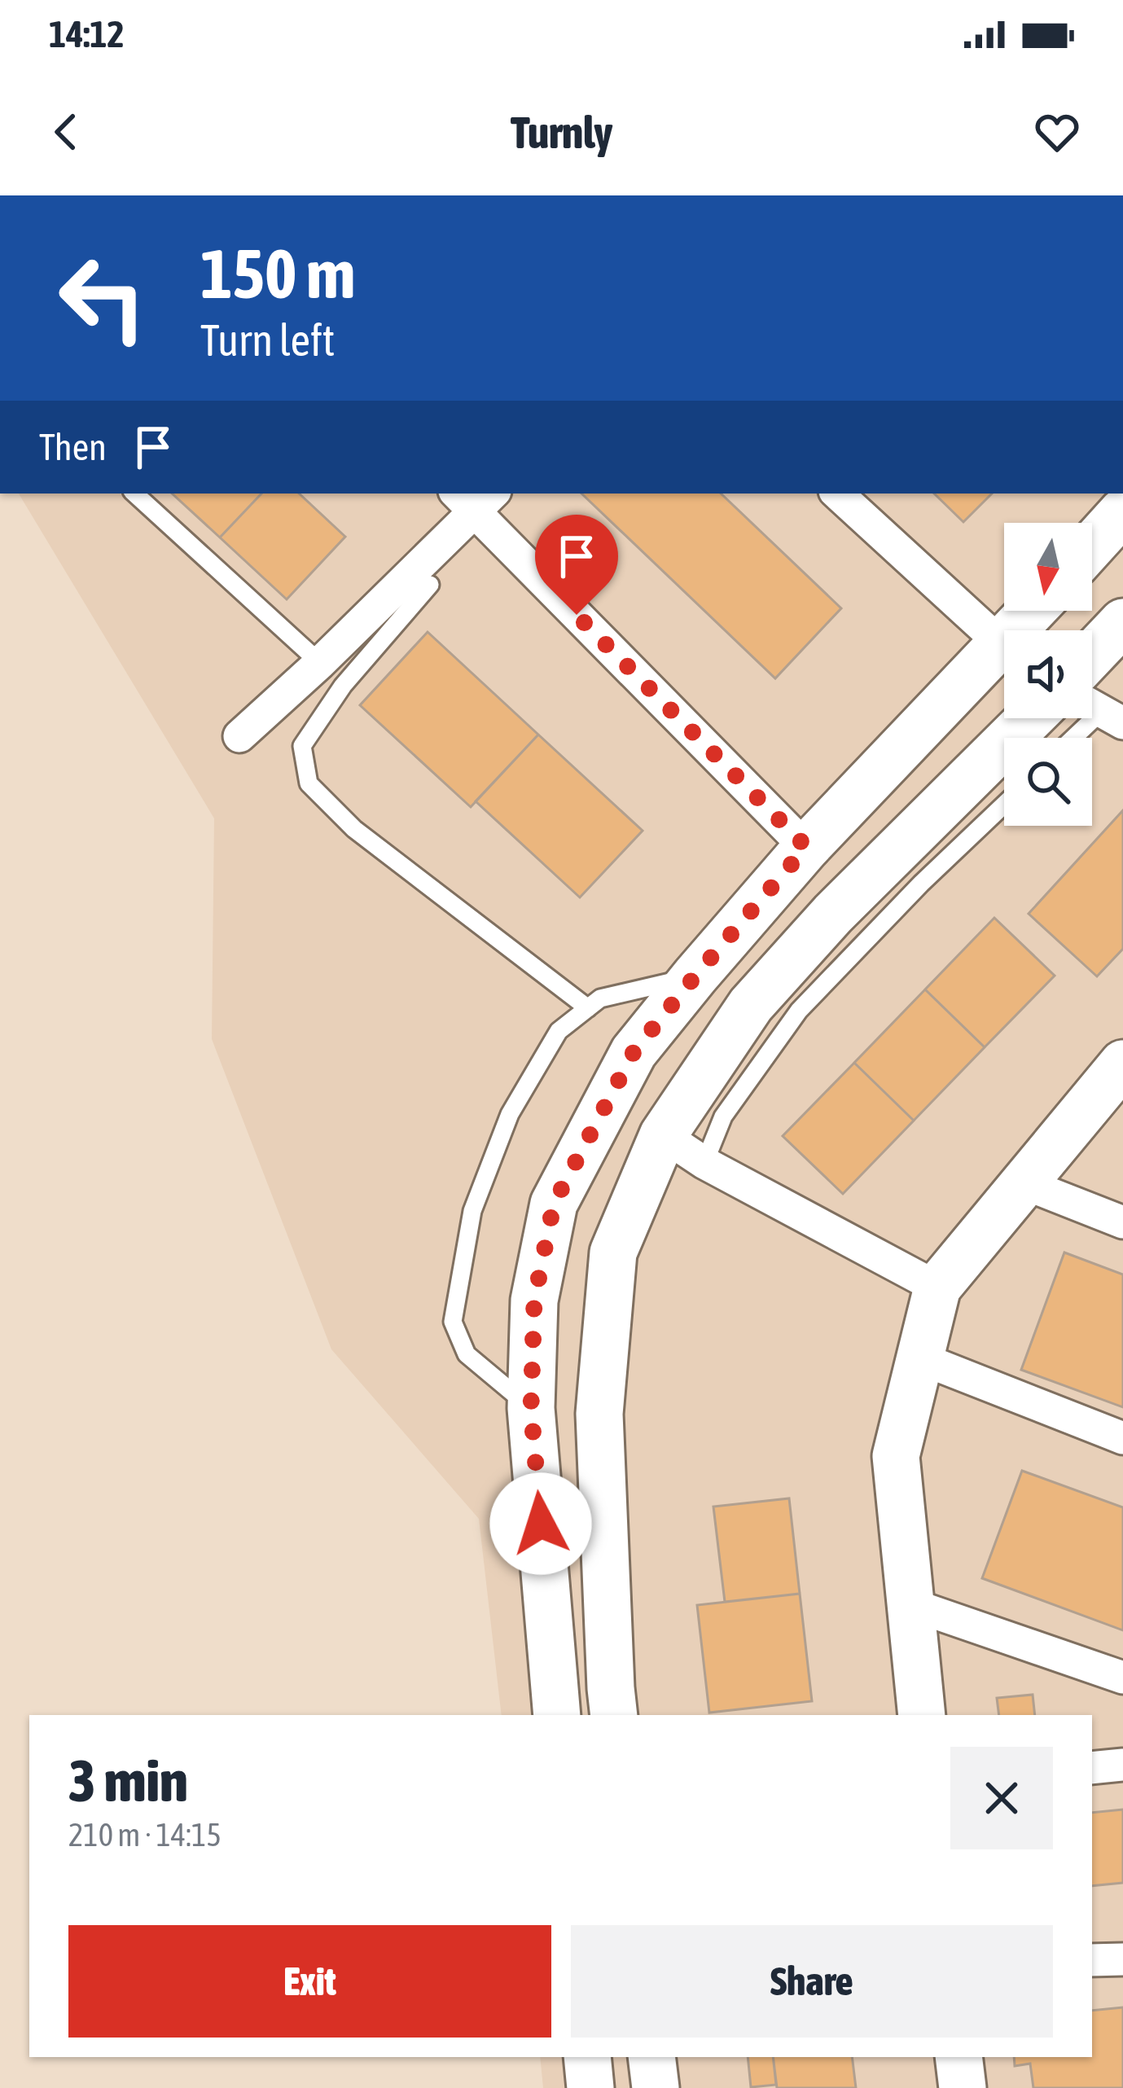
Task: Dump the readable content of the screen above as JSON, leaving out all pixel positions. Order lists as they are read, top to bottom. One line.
{"north":"bottom","page":{"status":"14:12","header":"Turnly","turn":["150 m","Turn left"],"then":"Then","heading":["3 min","210 m · 14:15"],"buttons":["Exit","Share"]}}
